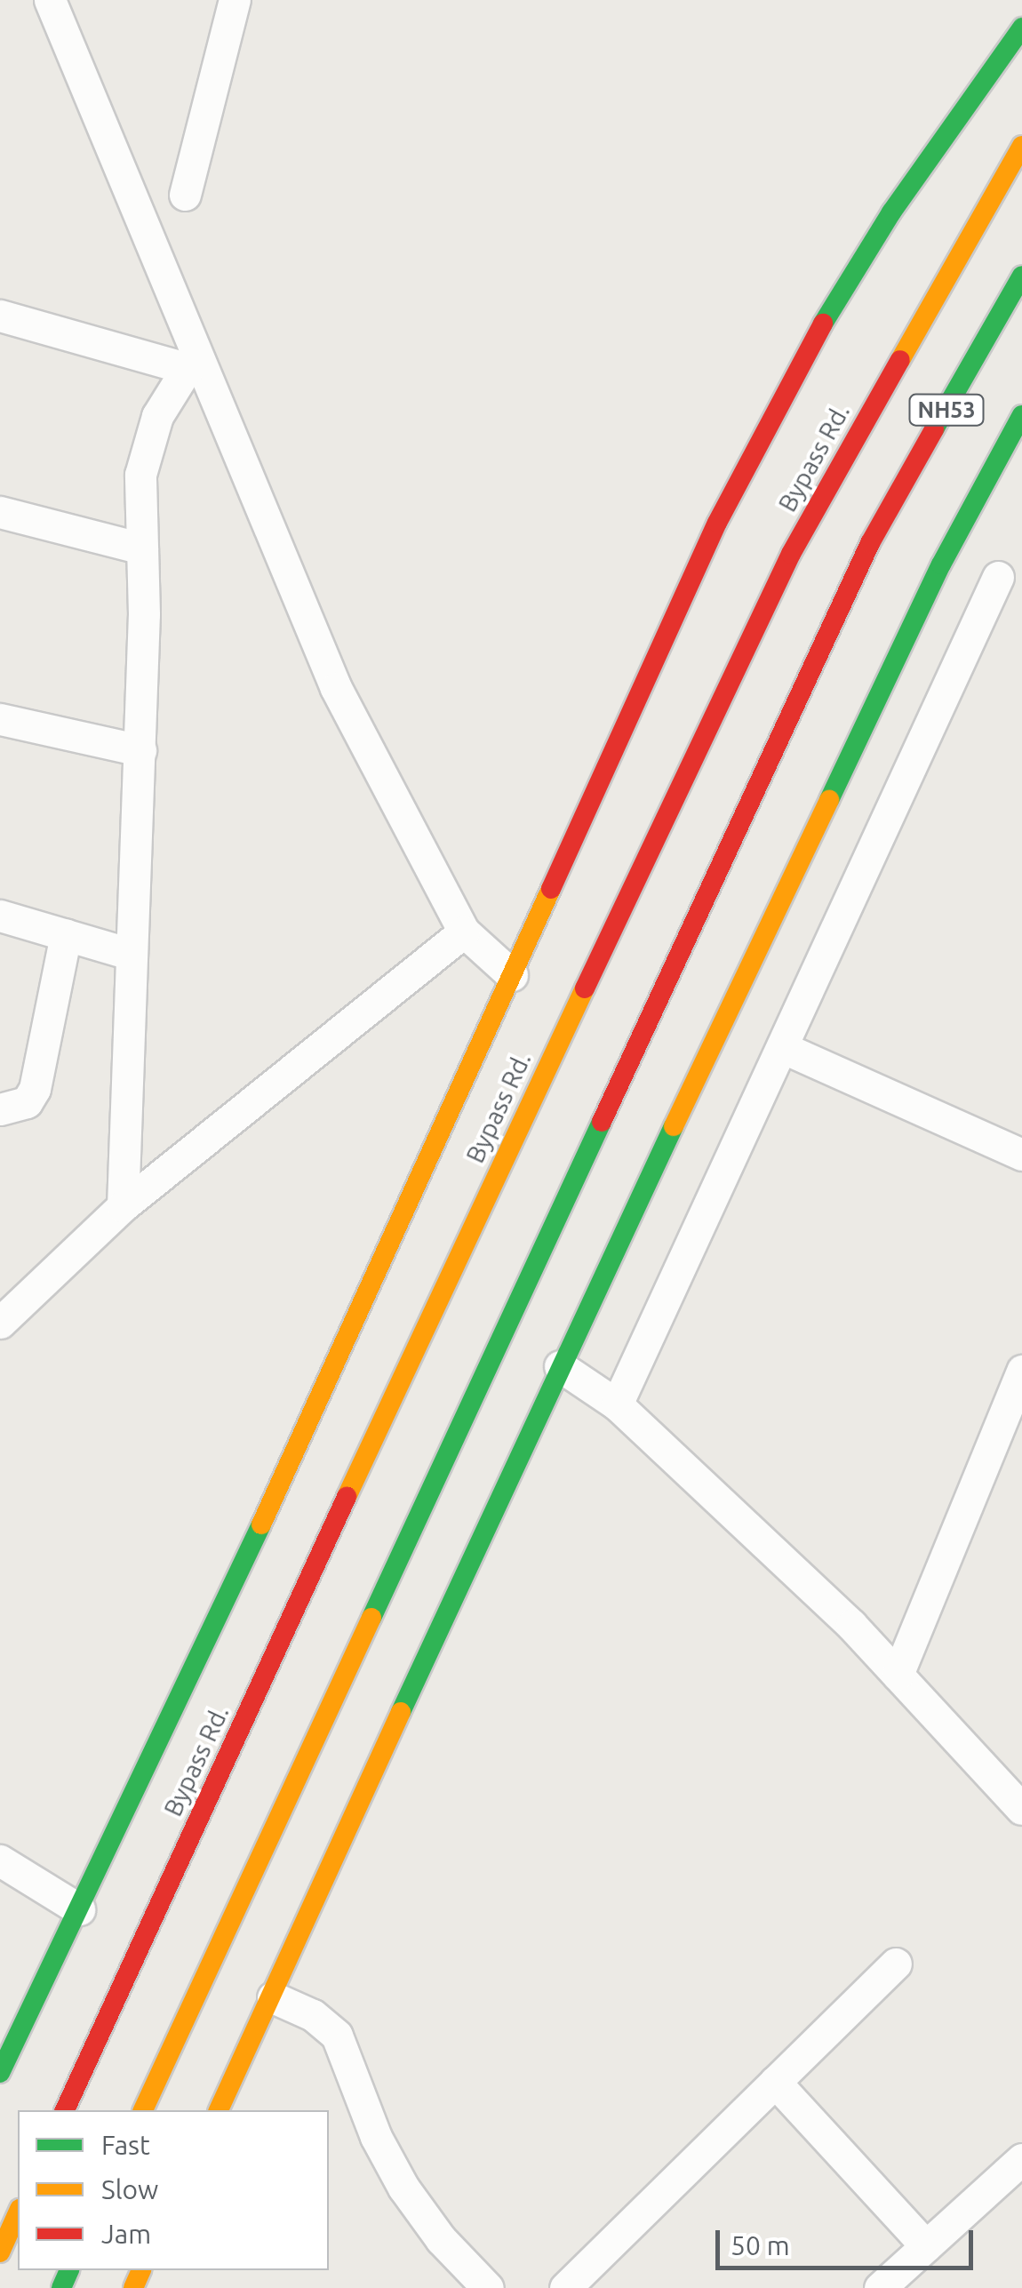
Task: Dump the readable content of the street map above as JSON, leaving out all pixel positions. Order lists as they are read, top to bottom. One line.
{"streets":{"main road":["NH53","Bypass Rd."]},"legend":["Fast","Slow","Jam"],"scale_bar":"50 m"}
